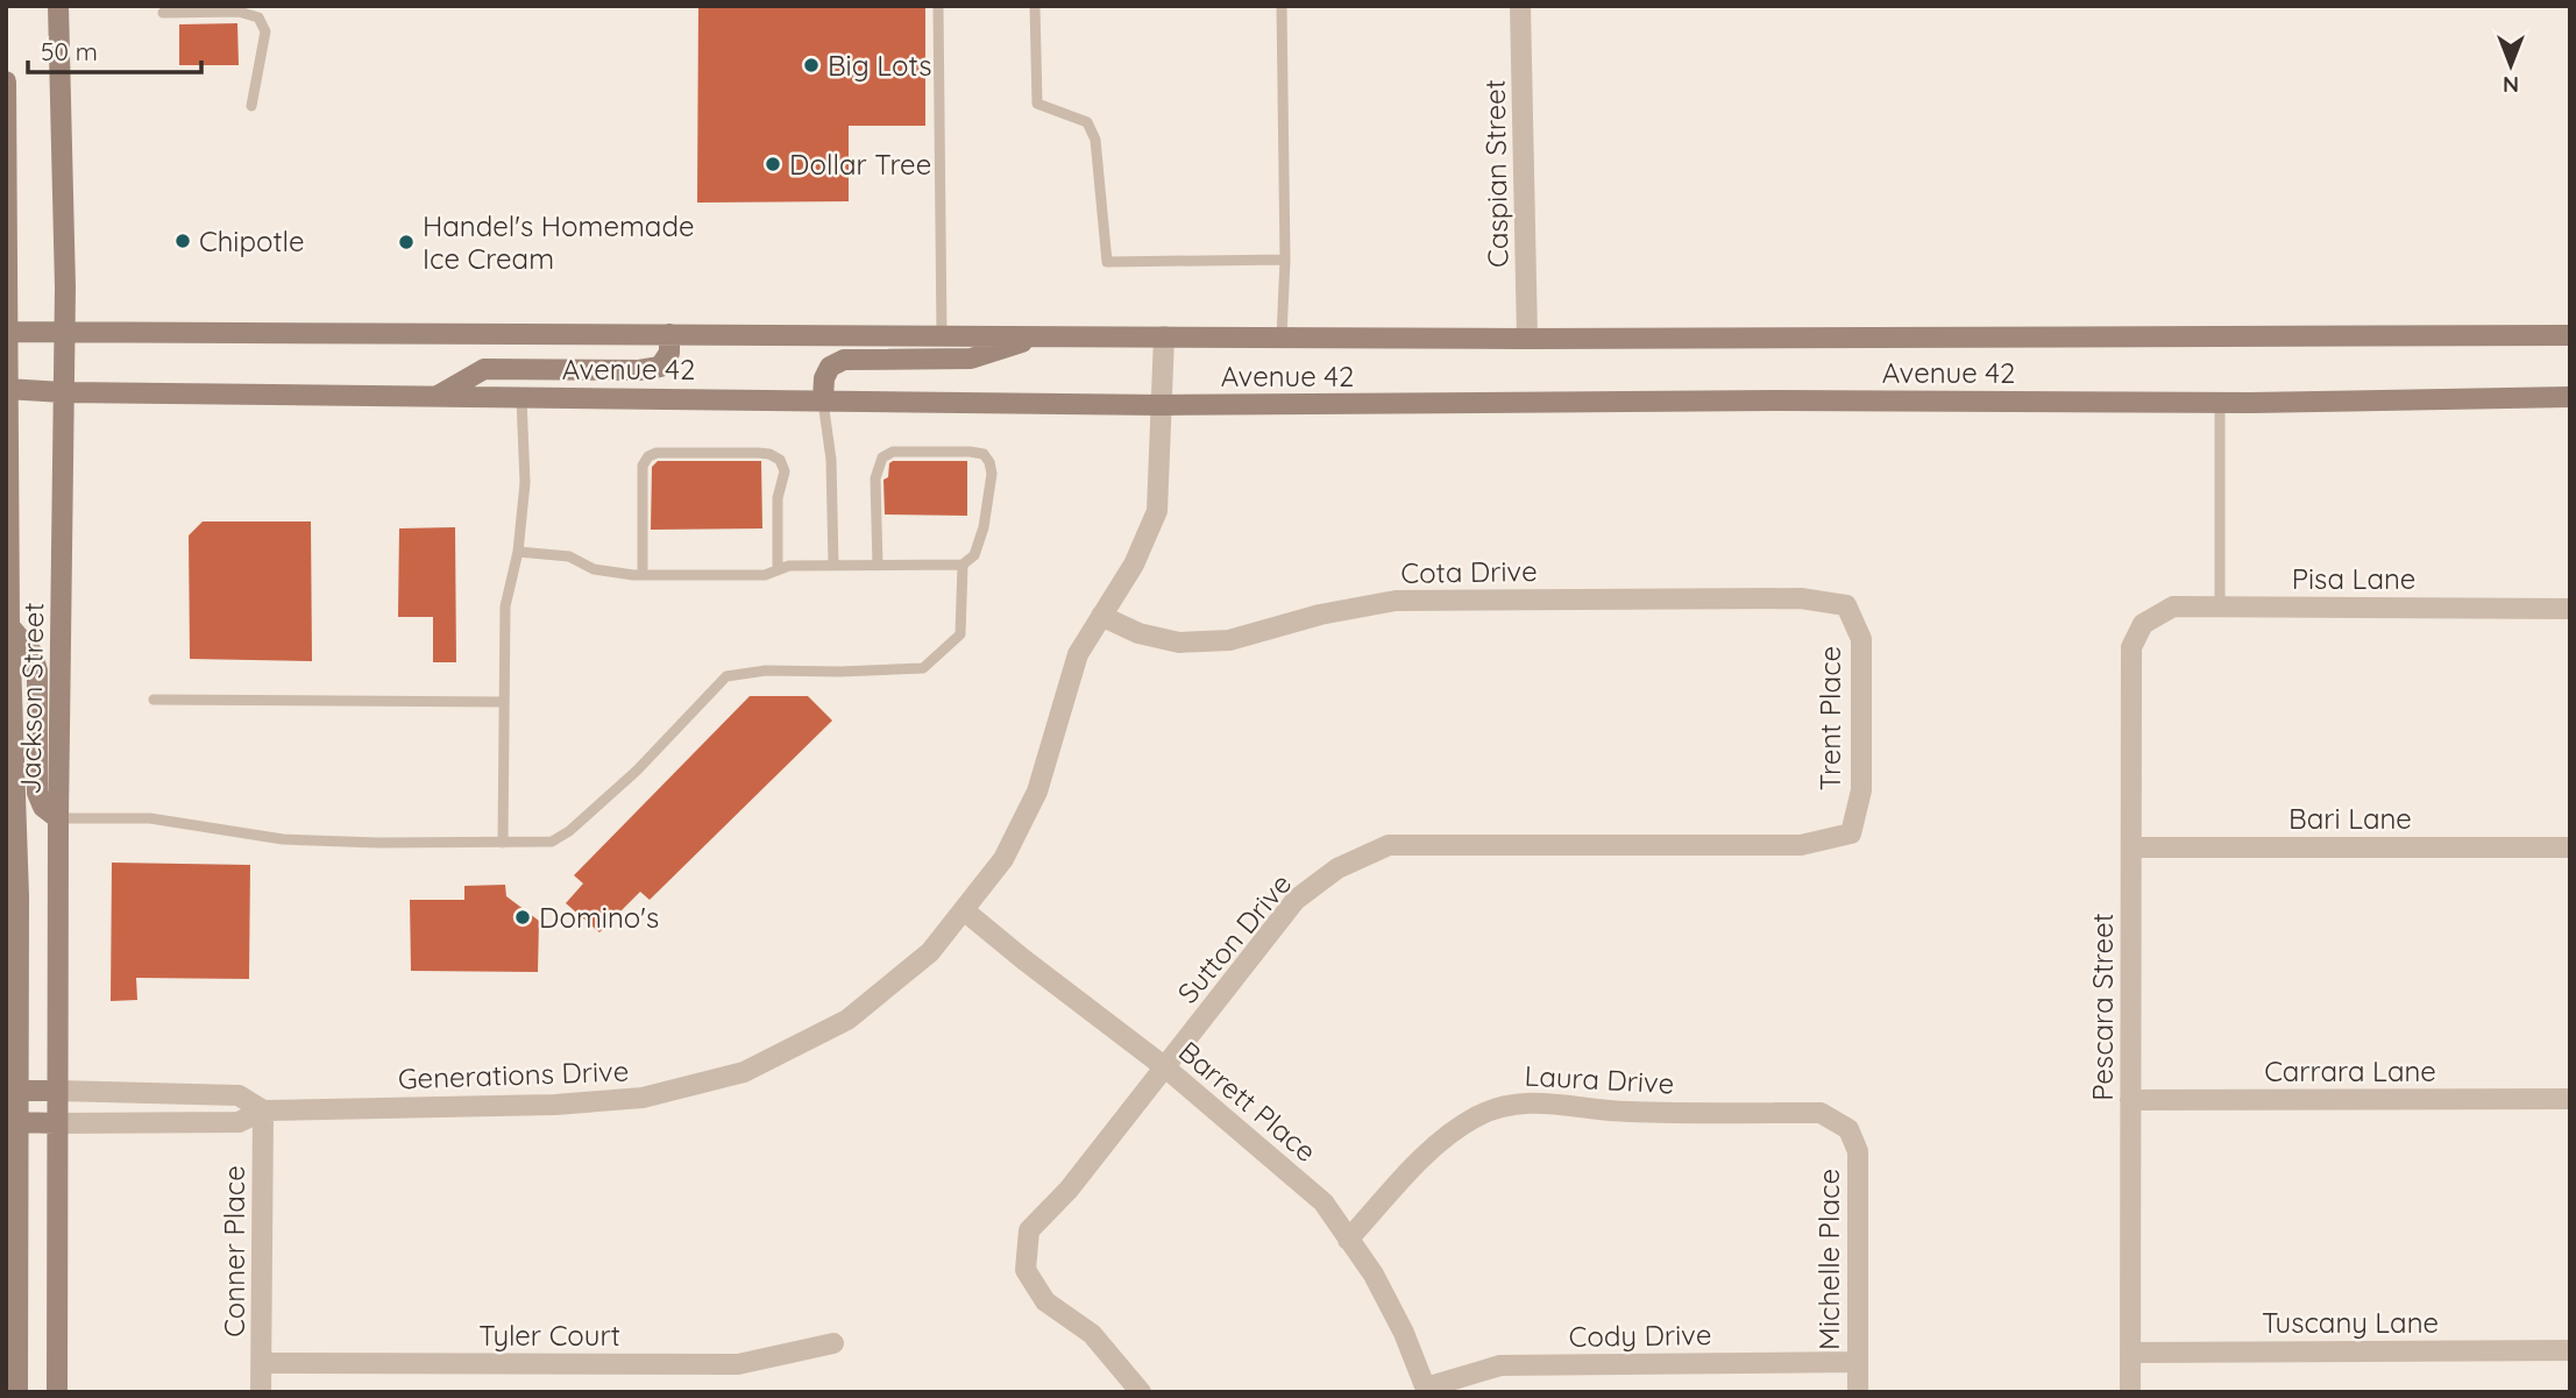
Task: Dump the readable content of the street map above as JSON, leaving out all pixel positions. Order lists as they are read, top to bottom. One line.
{"streets":{"main road":["Avenue 42","Jackson Street"],"street":["Caspian Street","Cota Drive","Pisa Lane","Trent Place","Bari Lane","Sutton Drive","Pescara Street","Carrara Lane","Generations Drive","Laura Drive","Barrett Place","Conner Place","Michelle Place","Tuscany Lane","Tyler Court","Cody Drive"]},"crossings":[["Caspian Street","Avenue 42"],["Avenue 42","Jackson Street"],["Avenue 42","Generations Drive"],["Cota Drive","Trent Place"],["Cota Drive","Generations Drive"],["Pisa Lane","Pescara Street"],["Jackson Street","Generations Drive"],["Trent Place","Sutton Drive"],["Bari Lane","Pescara Street"],["Sutton Drive","Barrett Place"],["Pescara Street","Carrara Lane"],["Pescara Street","Tuscany Lane"],["Generations Drive","Barrett Place"],["Generations Drive","Conner Place"],["Laura Drive","Barrett Place"],["Laura Drive","Michelle Place"],["Barrett Place","Cody Drive"],["Conner Place","Tyler Court"],["Michelle Place","Cody Drive"]],"places":["Big Lots","Dollar Tree","Chipotle","Handel's Homemade Ice Cream","Domino's"],"scale_bar":"50 m","north":"bottom"}
